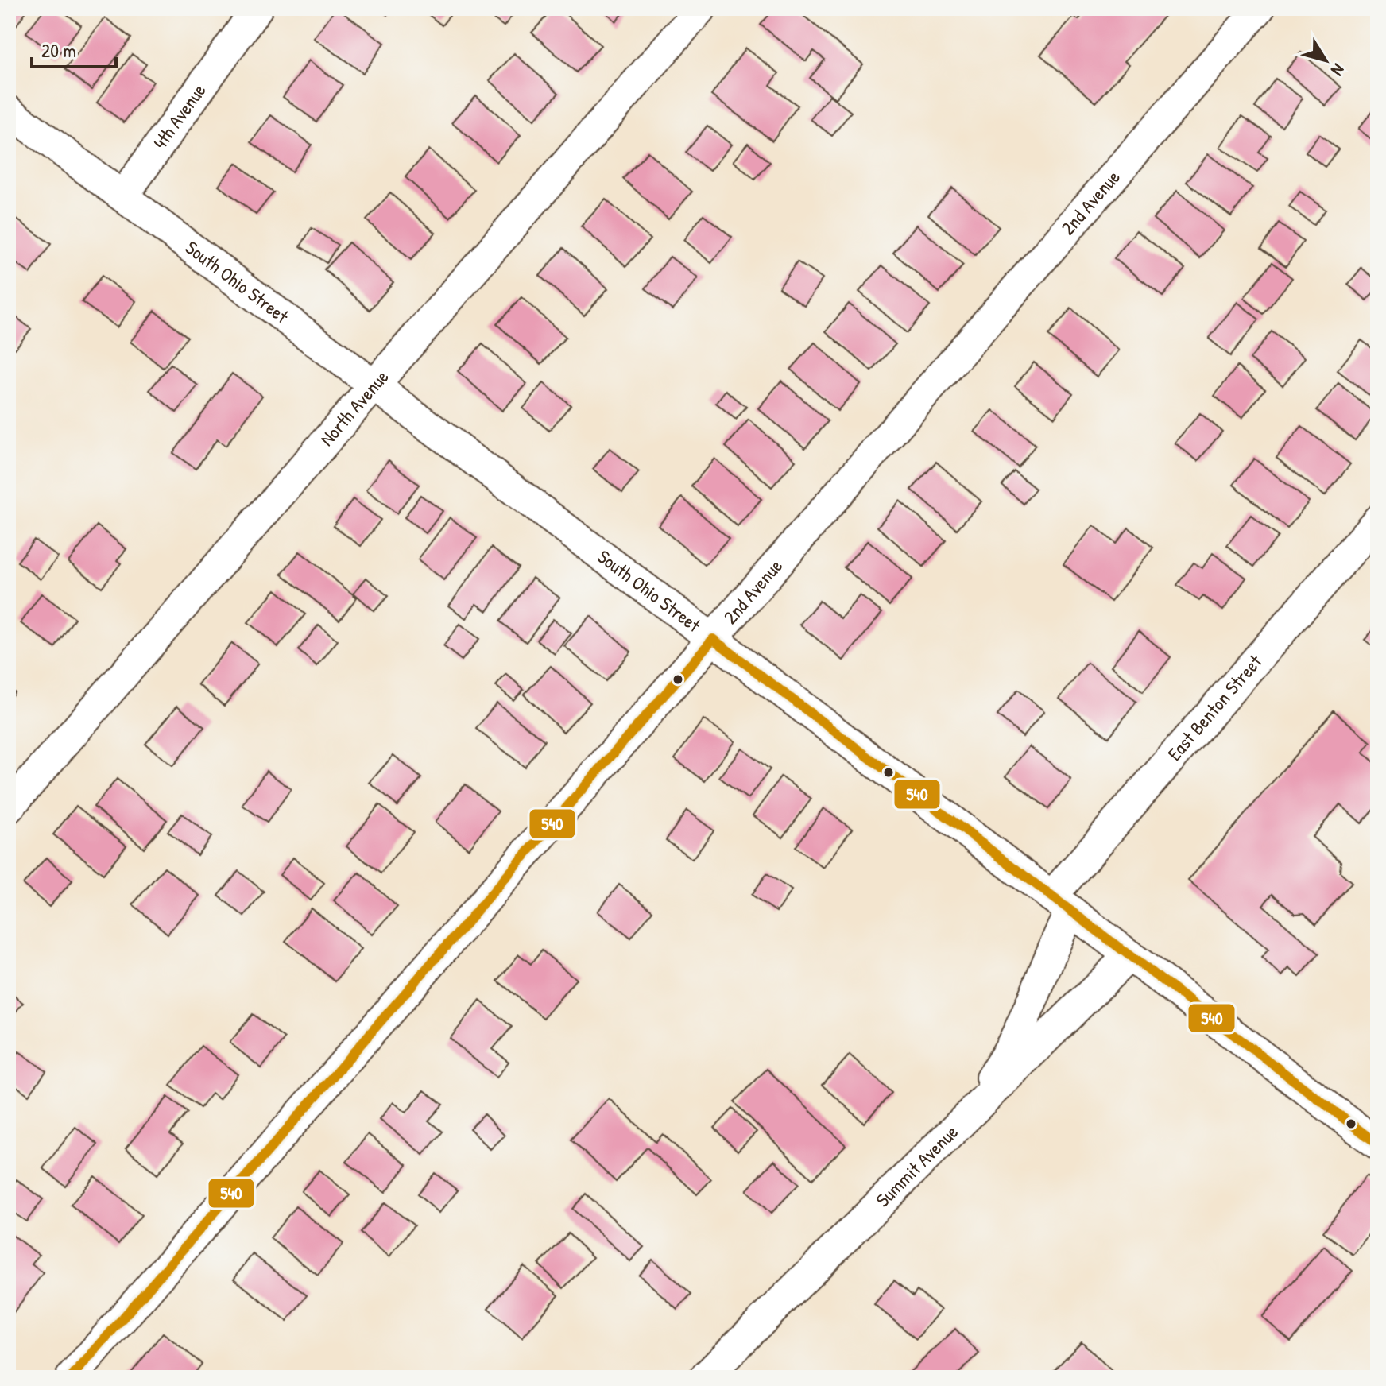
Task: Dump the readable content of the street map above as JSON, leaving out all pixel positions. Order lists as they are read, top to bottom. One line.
{"streets":{"street":["4th Avenue","2nd Avenue","South Ohio Street","North Avenue","East Benton Street","Summit Avenue"]},"crossings":[["4th Avenue","South Ohio Street"],["2nd Avenue","South Ohio Street"],["South Ohio Street","North Avenue"],["South Ohio Street","East Benton Street"],["South Ohio Street","Summit Avenue"],["East Benton Street","Summit Avenue"]],"lines":["transit line 540"],"scale_bar":"20 m","north":"bottom right"}
